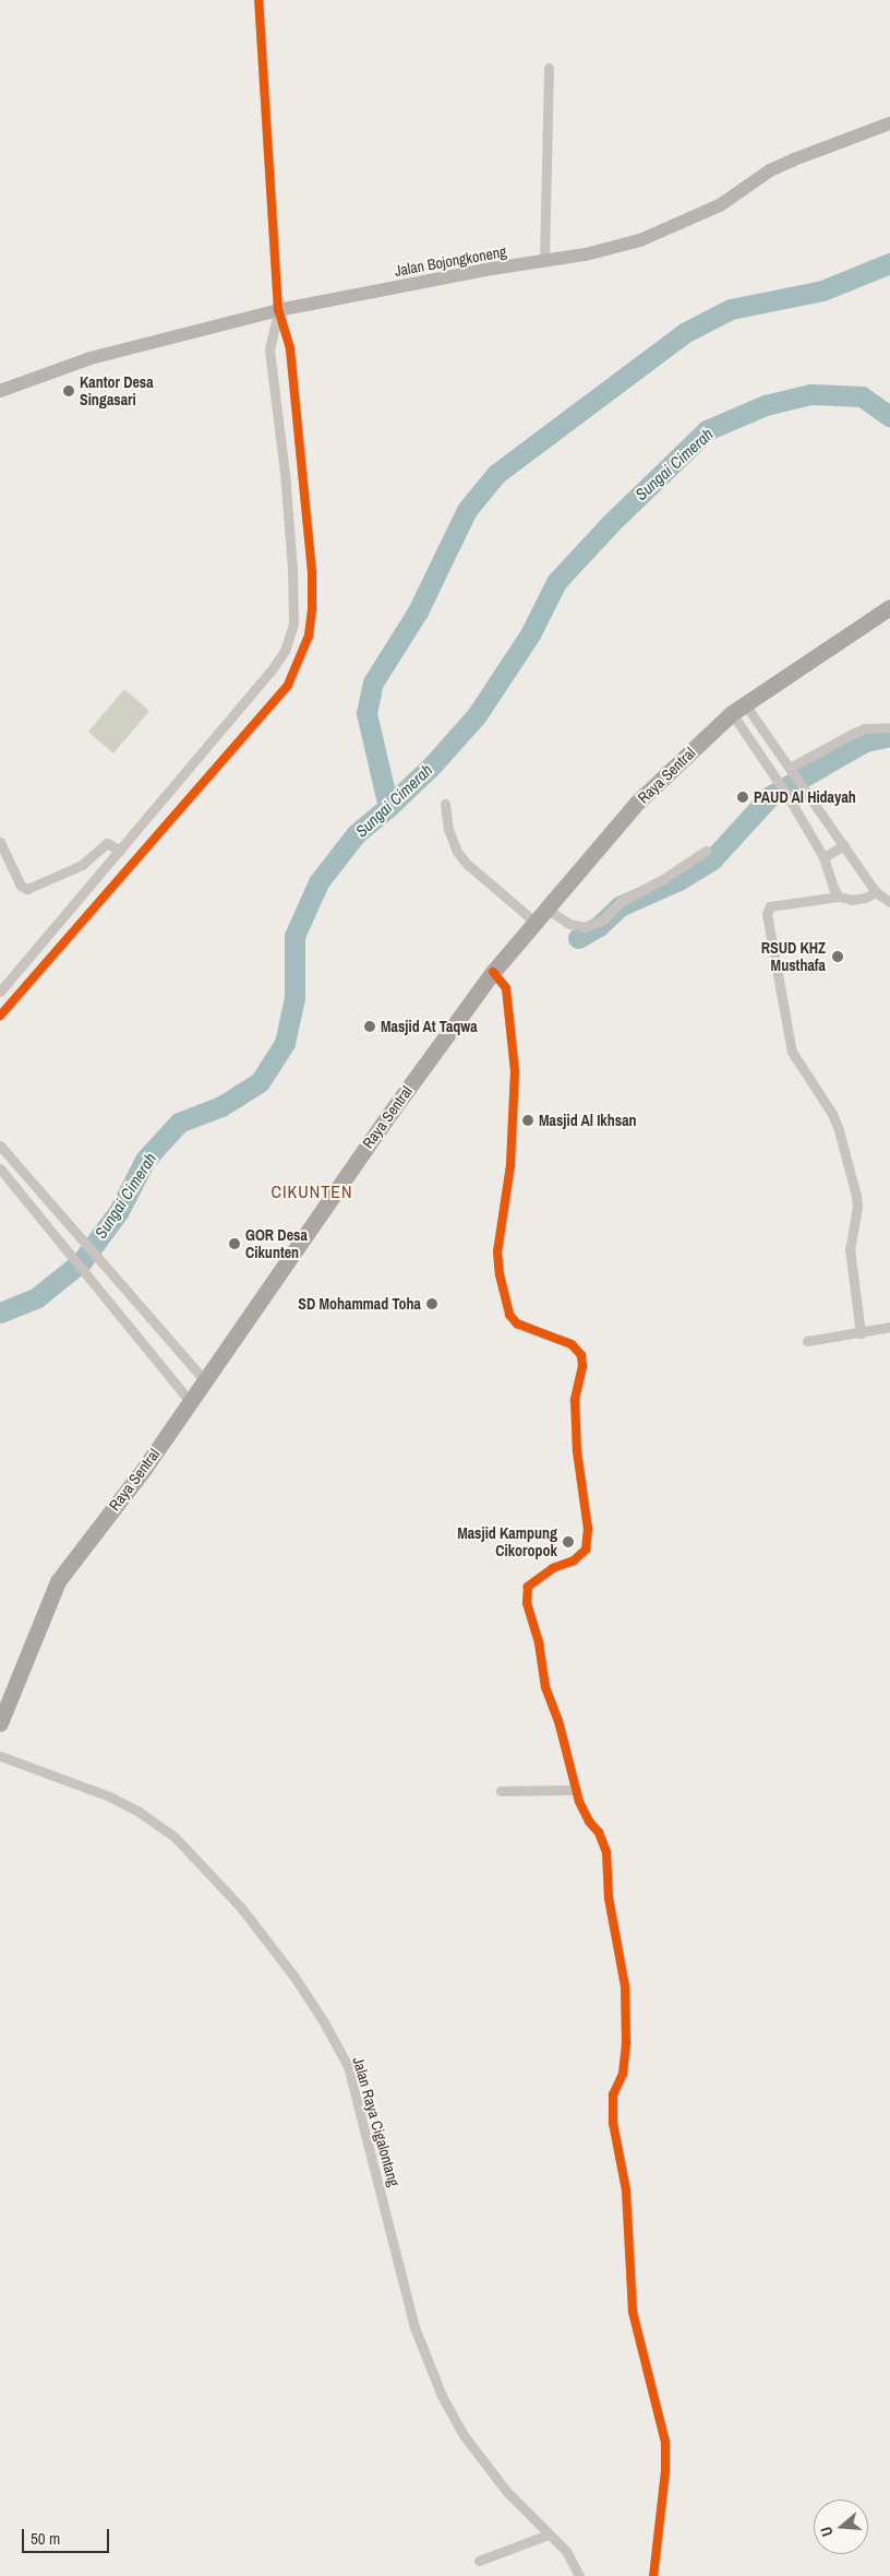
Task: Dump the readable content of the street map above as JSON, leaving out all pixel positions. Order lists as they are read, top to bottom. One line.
{"streets":{"main road":["Jalan Bojongkoneng","Raya Sentral"],"street":["Jalan Raya Cigalontang"]},"districts":["CIKUNTEN"],"water":["Sungai Cimerah"],"places":["Kantor Desa Singasari","PAUD Al Hidayah","RSUD KHZ Musthafa","Masjid At Taqwa","Masjid Al Ikhsan","GOR Desa Cikunten","SD Mohammad Toha","Masjid Kampung Cikoropok"],"scale_bar":"50 m","north":"left"}
